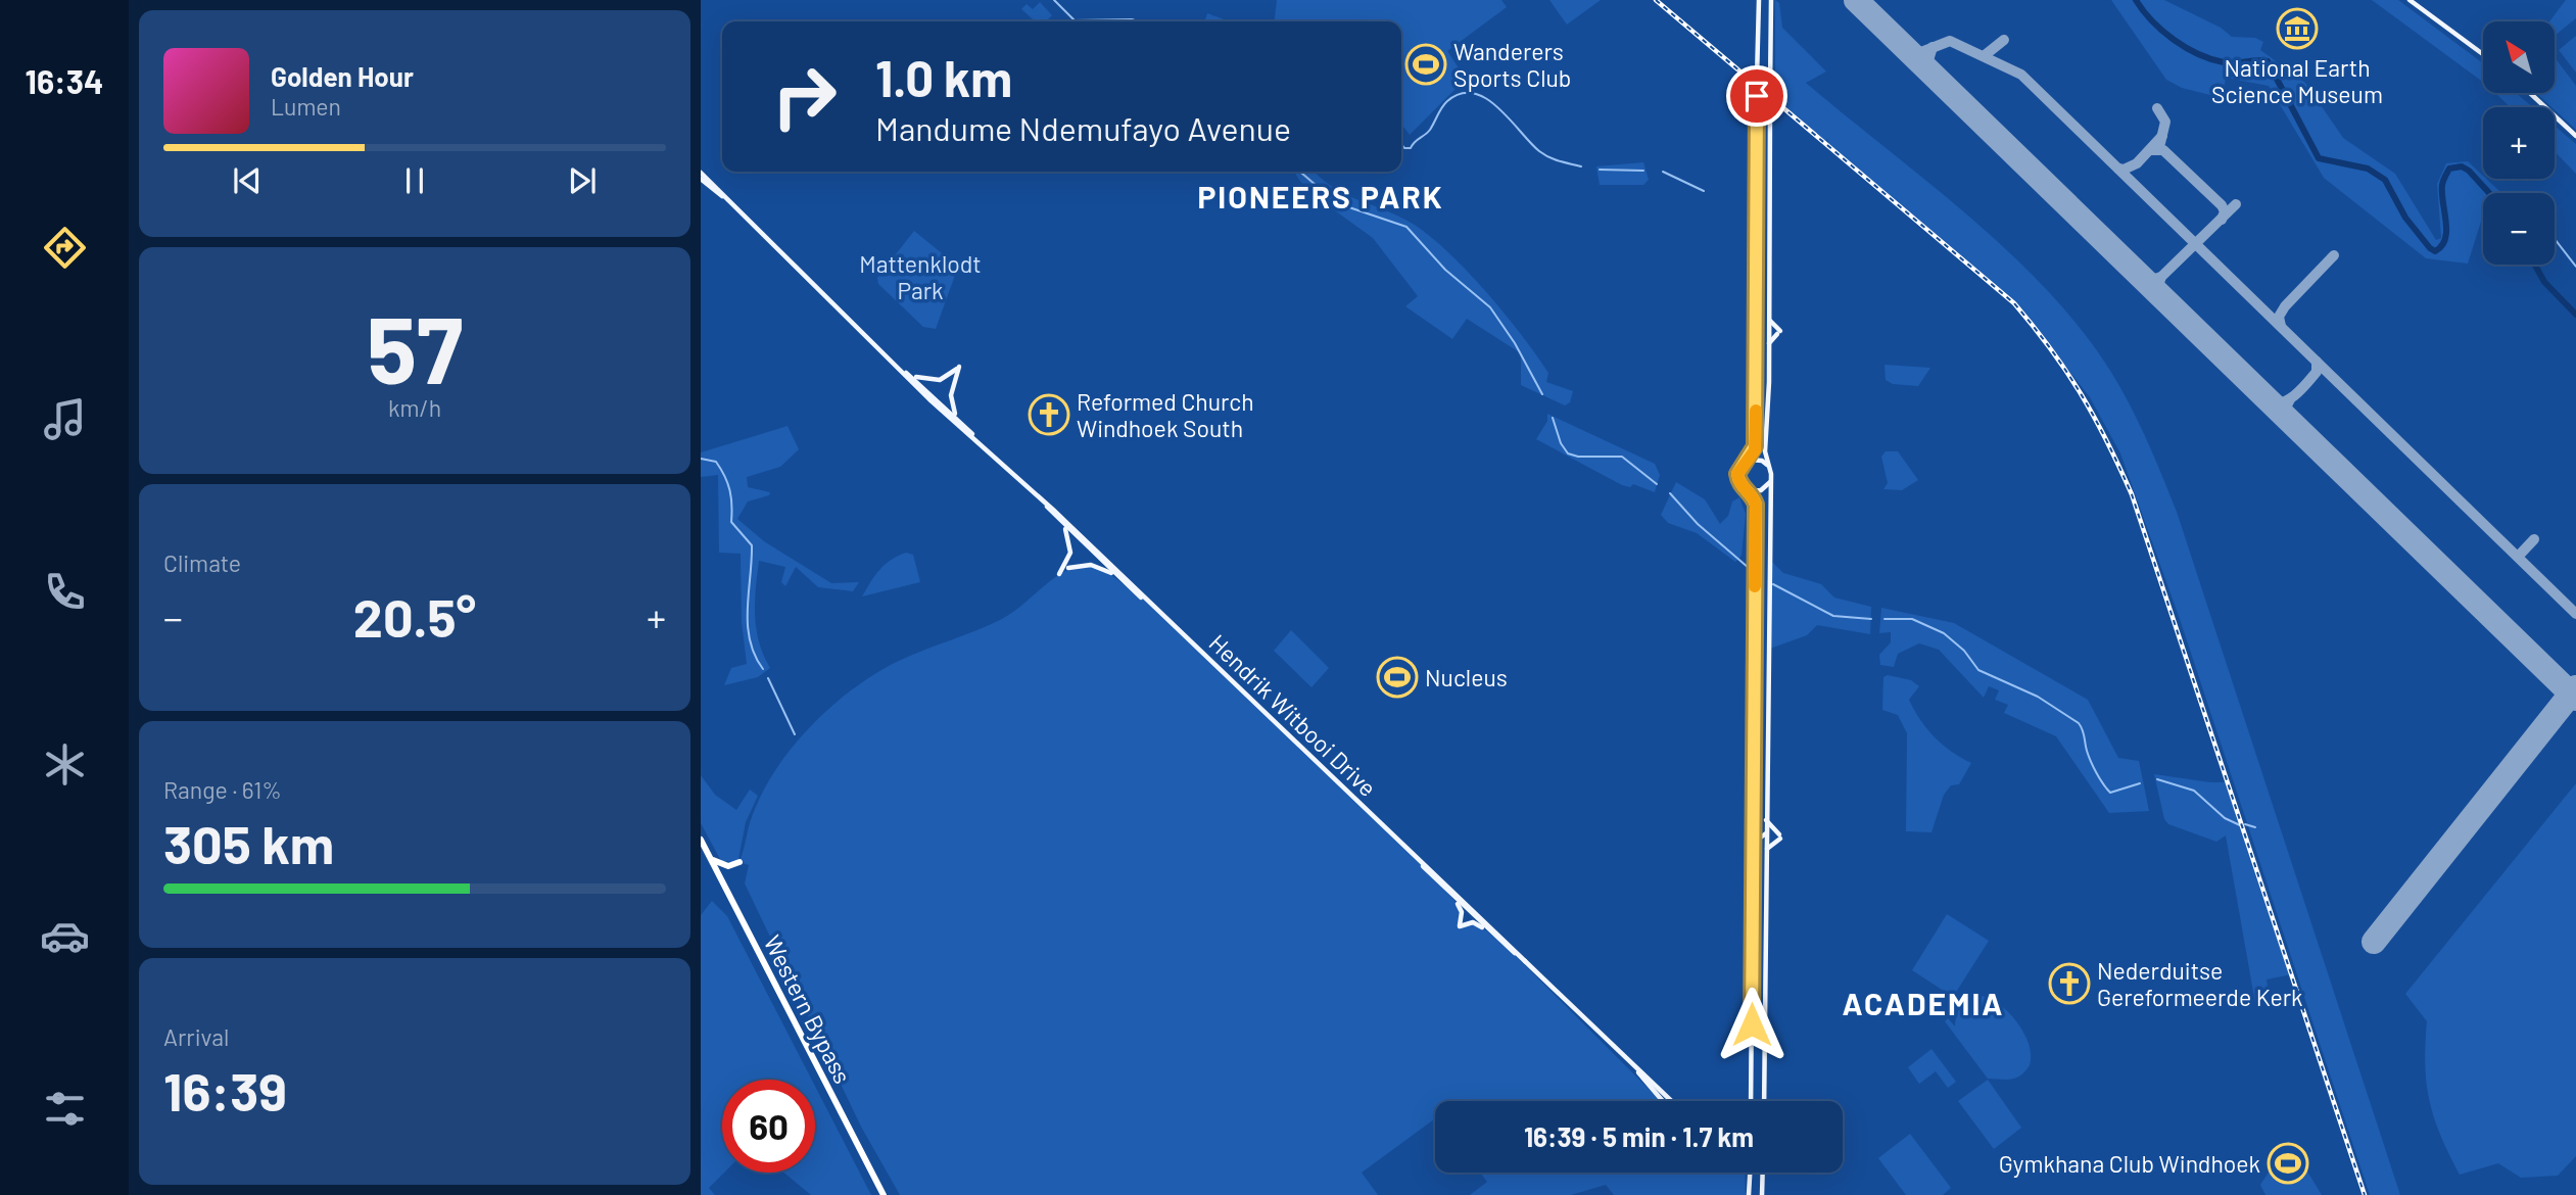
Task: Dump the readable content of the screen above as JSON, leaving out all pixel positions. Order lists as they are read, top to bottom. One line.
{"streets":{"highway":["Western Bypass"],"main road":["Hendrik Witbooi Drive"]},"districts":["PIONEERS PARK","ACADEMIA"],"parks":["Mattenklodt Park"],"places":{"museum":["National Earth Science Museum"],"sports":["Wanderers Sports Club","Nucleus","Gymkhana Club Windhoek"],"church":["Reformed Church Windhoek South","Nederduitse Gereformeerde Kerk"]},"north":"top left","page":{"tabs":"16:34","map_buttons":["+","−"],"turn":["1.0 km","Mandume Ndemufayo Avenue"],"song":["Golden Hour","Lumen"],"tile":[["57","km/h"],"Climate",["Range · 61%","305 km"],["Arrival","16:39"]],"heat":["−","20.5°","+"],"limit":"60","trip":"16:39 · 5 min · 1.7 km"}}
